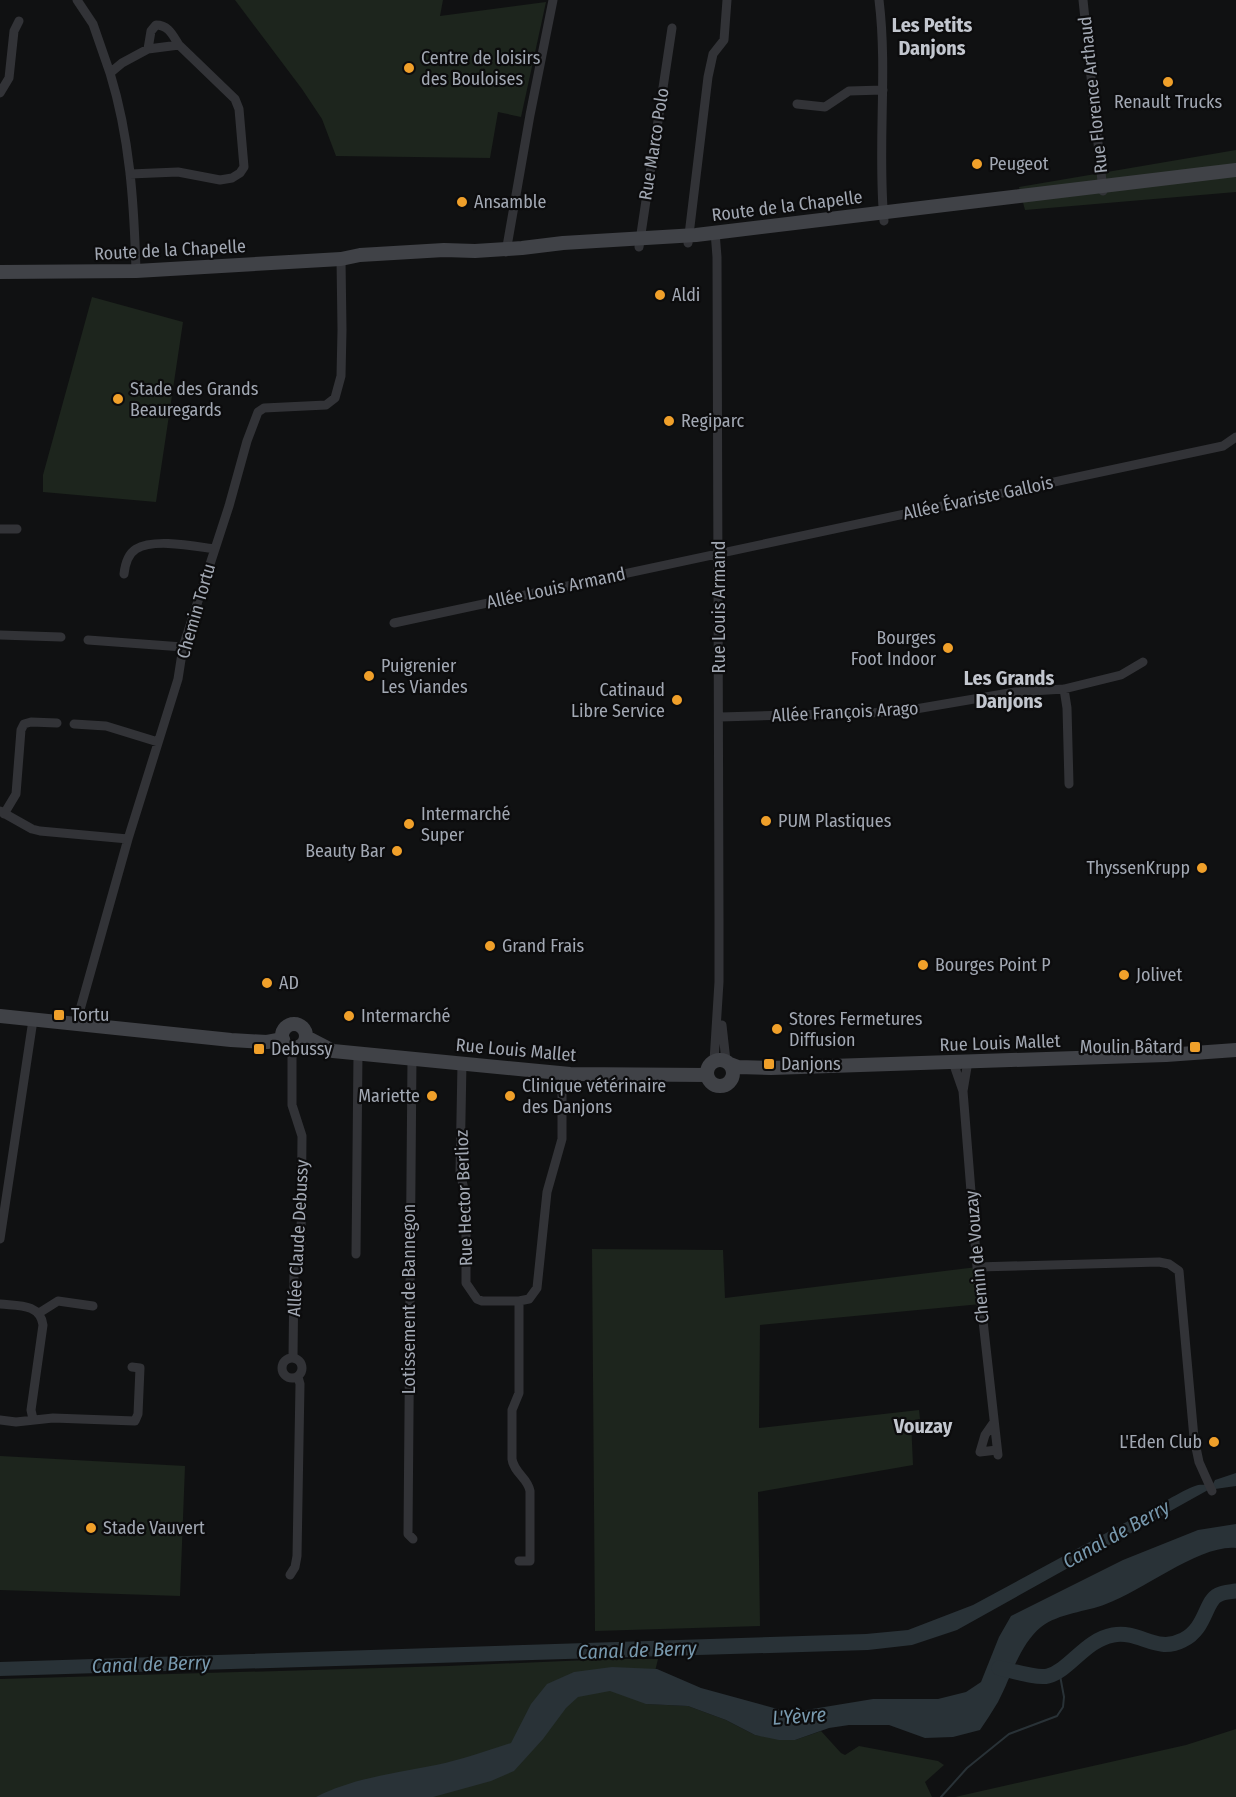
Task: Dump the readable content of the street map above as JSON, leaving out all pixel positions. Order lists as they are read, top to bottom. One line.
{"streets":{"main road":["Route de la Chapelle","Rue Louis Mallet"],"street":["Rue Florence Arthaud","Rue Marco Polo","Allée Évariste Gallois","Allée Louis Armand","Rue Louis Armand","Chemin Tortu","Allée François Arago","Rue Hector Berlioz","Allée Claude Debussy","Chemin de Vouzay","Lotissement de Bannegon"]},"crossings":[["Rue Florence Arthaud","Route de la Chapelle"],["Rue Marco Polo","Route de la Chapelle"],["Route de la Chapelle","Rue Louis Armand"],["Route de la Chapelle","Chemin Tortu"],["Allée Évariste Gallois","Allée Louis Armand"],["Allée Évariste Gallois","Rue Louis Armand"],["Allée Louis Armand","Rue Louis Armand"],["Rue Louis Armand","Allée François Arago"],["Rue Louis Armand","Rue Louis Mallet"],["Chemin Tortu","Rue Louis Mallet"],["Rue Louis Mallet","Rue Hector Berlioz"],["Rue Louis Mallet","Allée Claude Debussy"],["Rue Louis Mallet","Chemin de Vouzay"],["Rue Louis Mallet","Lotissement de Bannegon"]],"districts":["Les Petits Danjons","Les Grands Danjons","Vouzay"],"water":["Canal de Berry","L'Yèvre"],"places":{"other":["Centre de loisirs des Bouloises","Renault Trucks","Peugeot","Ansamble","Aldi","Stade des Grands Beauregards","Regiparc","Bourges Foot Indoor","Puigrenier Les Viandes","Catinaud Libre Service","PUM Plastiques","Intermarché Super","Beauty Bar","ThyssenKrupp","Grand Frais","Bourges Point P","Jolivet","AD","Intermarché","Stores Fermetures Diffusion","Mariette","Clinique vétérinaire des Danjons","L'Eden Club","Stade Vauvert"],"transit":["Tortu","Moulin Bâtard","Debussy","Danjons"]}}
